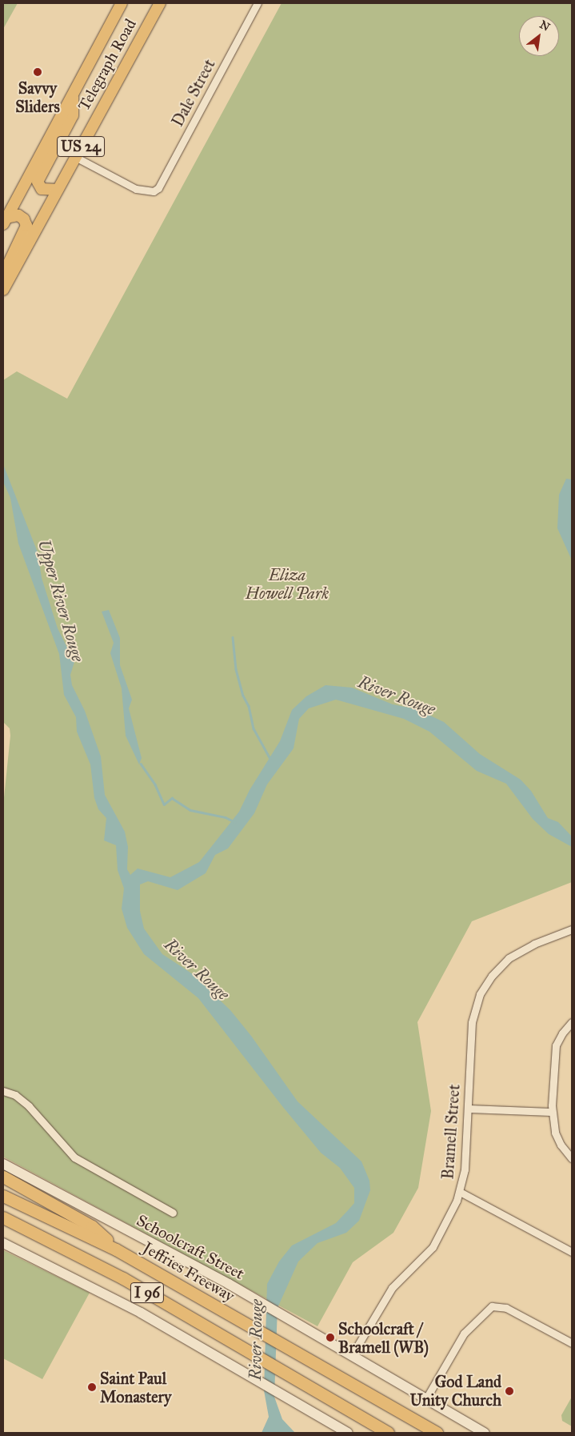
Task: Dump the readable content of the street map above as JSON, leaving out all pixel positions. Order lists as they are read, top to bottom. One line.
{"streets":{"highway":["Jeffries Freeway","I 96"],"main road":["Telegraph Road","US 24","Schoolcraft Street"],"street":["Dale Street","Bramell Street"]},"crossings":[["Telegraph Road","Dale Street"],["Bramell Street","Schoolcraft Street"]],"water":["Upper River Rouge","River Rouge"],"parks":["Eliza Howell Park"],"places":["Savvy Sliders","Schoolcraft / Bramell (WB)","Saint Paul Monastery","God Land Unity Church"],"north":"top right"}
